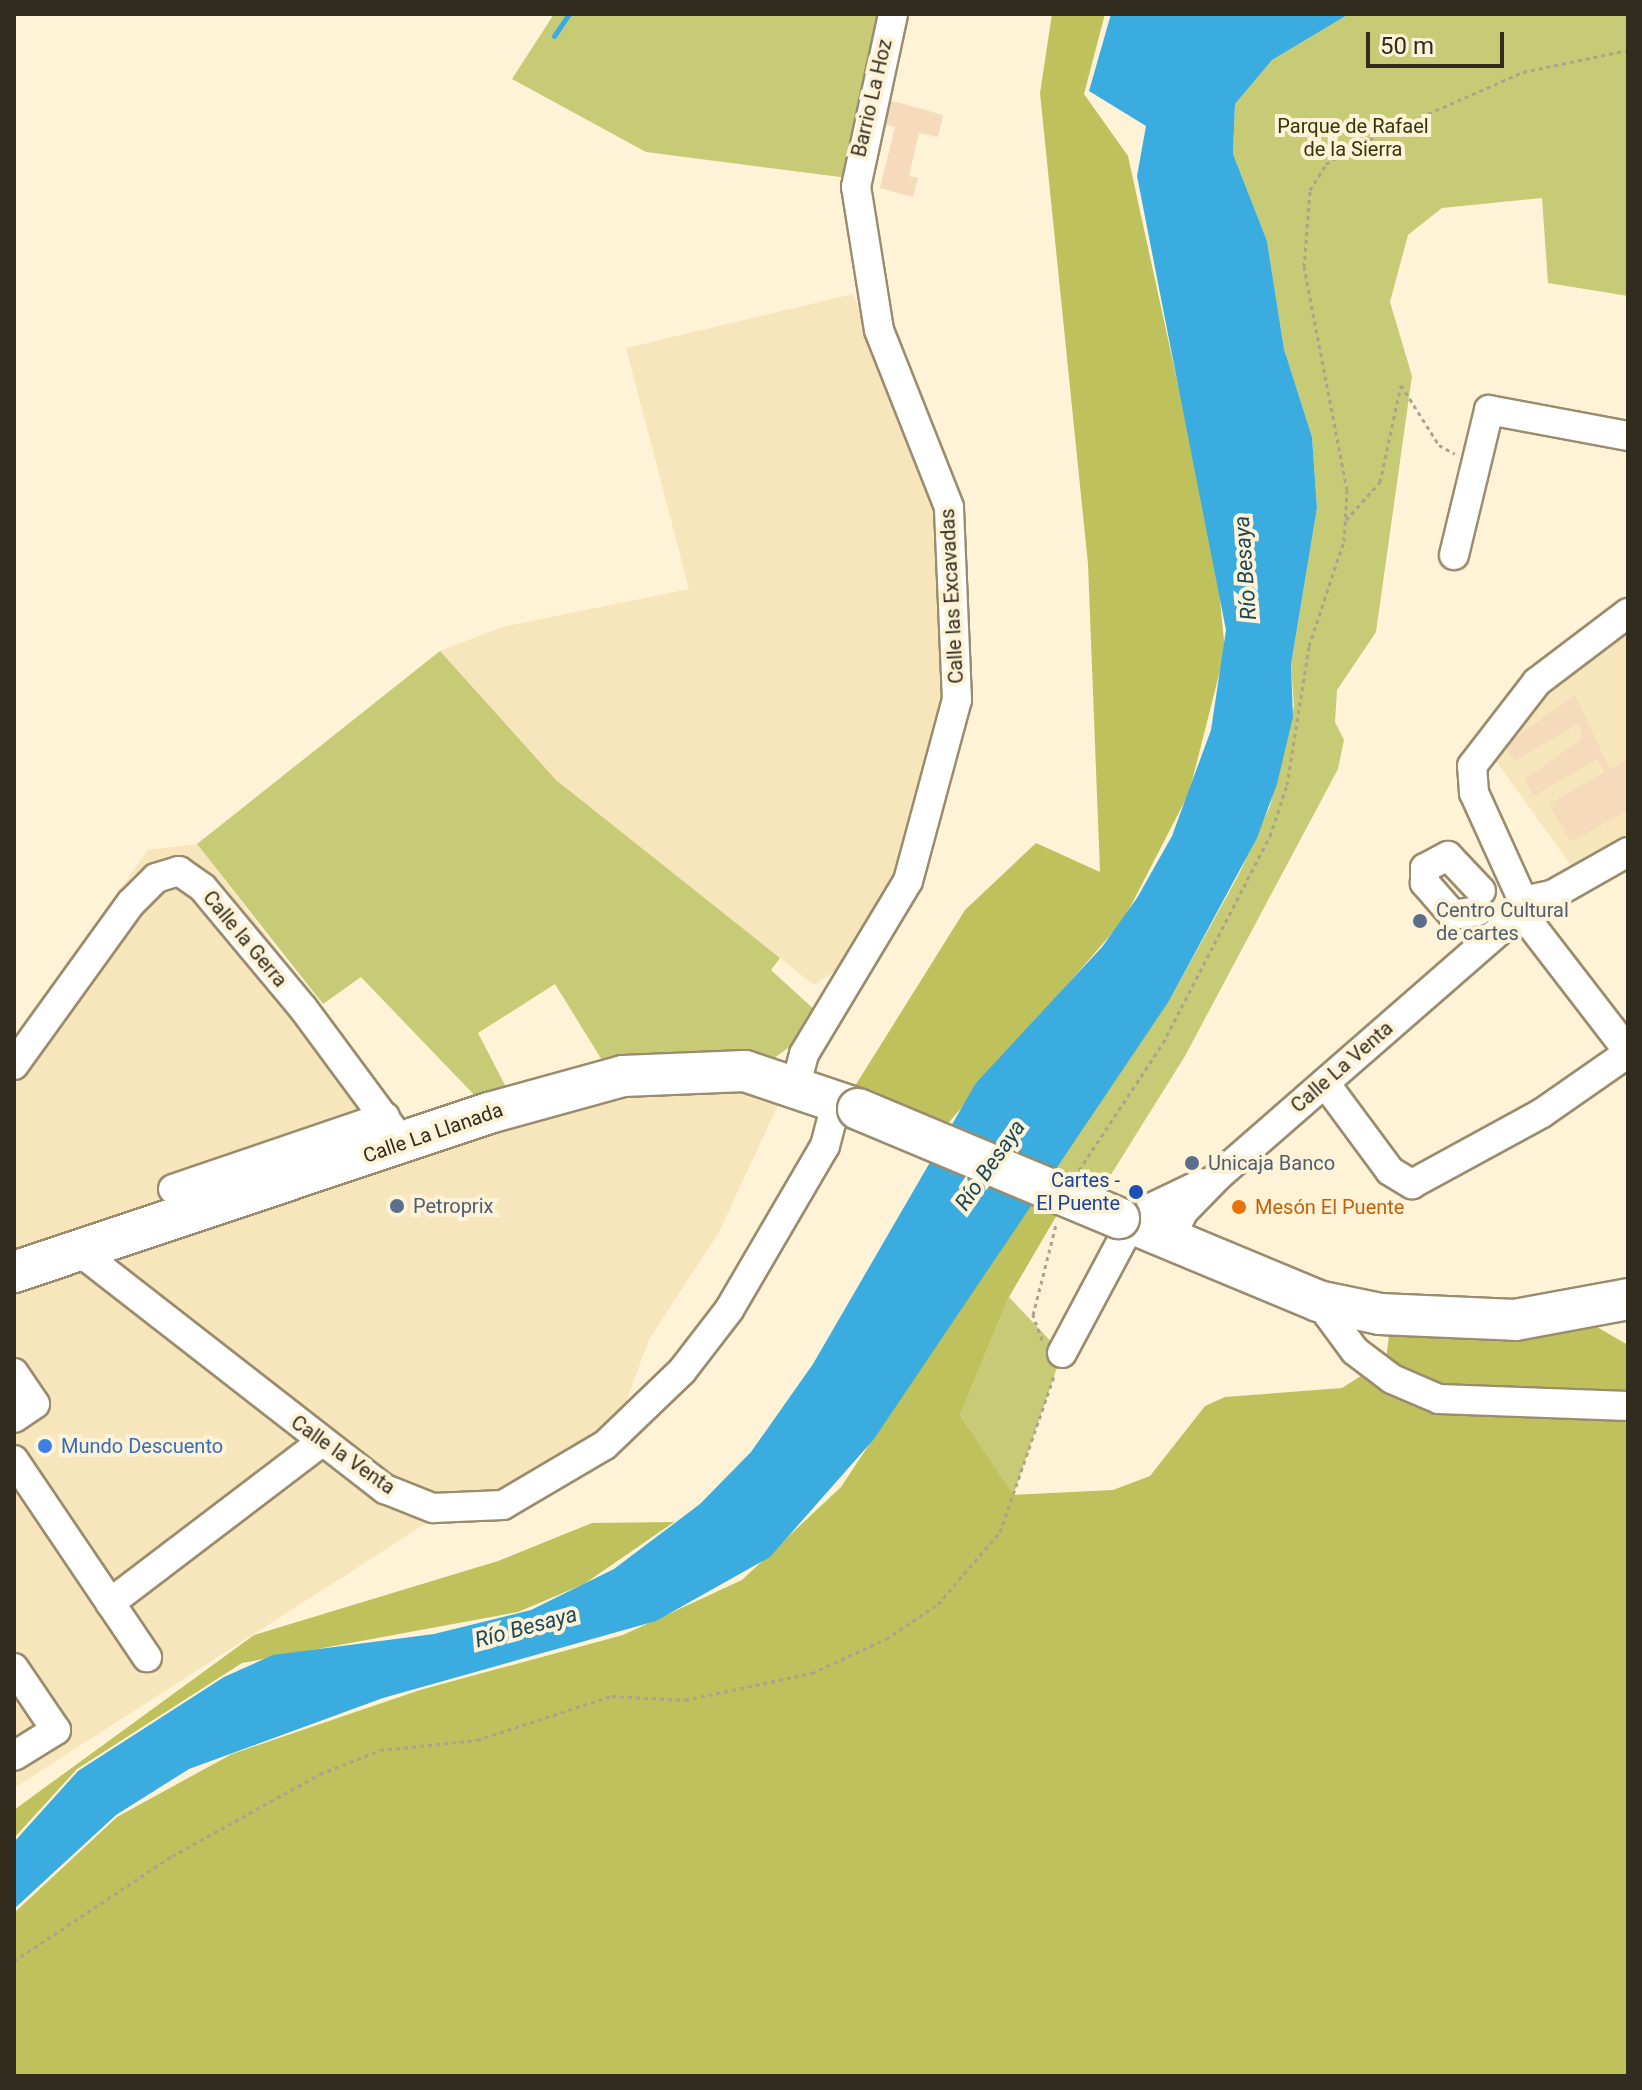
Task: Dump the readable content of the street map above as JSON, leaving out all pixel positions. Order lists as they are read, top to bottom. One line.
{"streets":{"highway":["Calle La Llanada"],"street":["Barrio La Hoz","Calle las Excavadas","Calle la Gerra","Calle La Venta","Calle la Venta"]},"crossings":[["Barrio La Hoz","Calle las Excavadas"],["Calle las Excavadas","Calle La Llanada"],["Calle la Gerra","Calle La Llanada"],["Calle La Venta","Calle La Llanada"],["Calle La Llanada","Calle la Venta"]],"water":["Río Besaya"],"parks":["Parque de Rafael de la Sierra"],"places":["Centro Cultural de cartes","Unicaja Banco","Cartes - El Puente","Petroprix","Mesón El Puente","Mundo Descuento"],"scale_bar":"50 m"}
